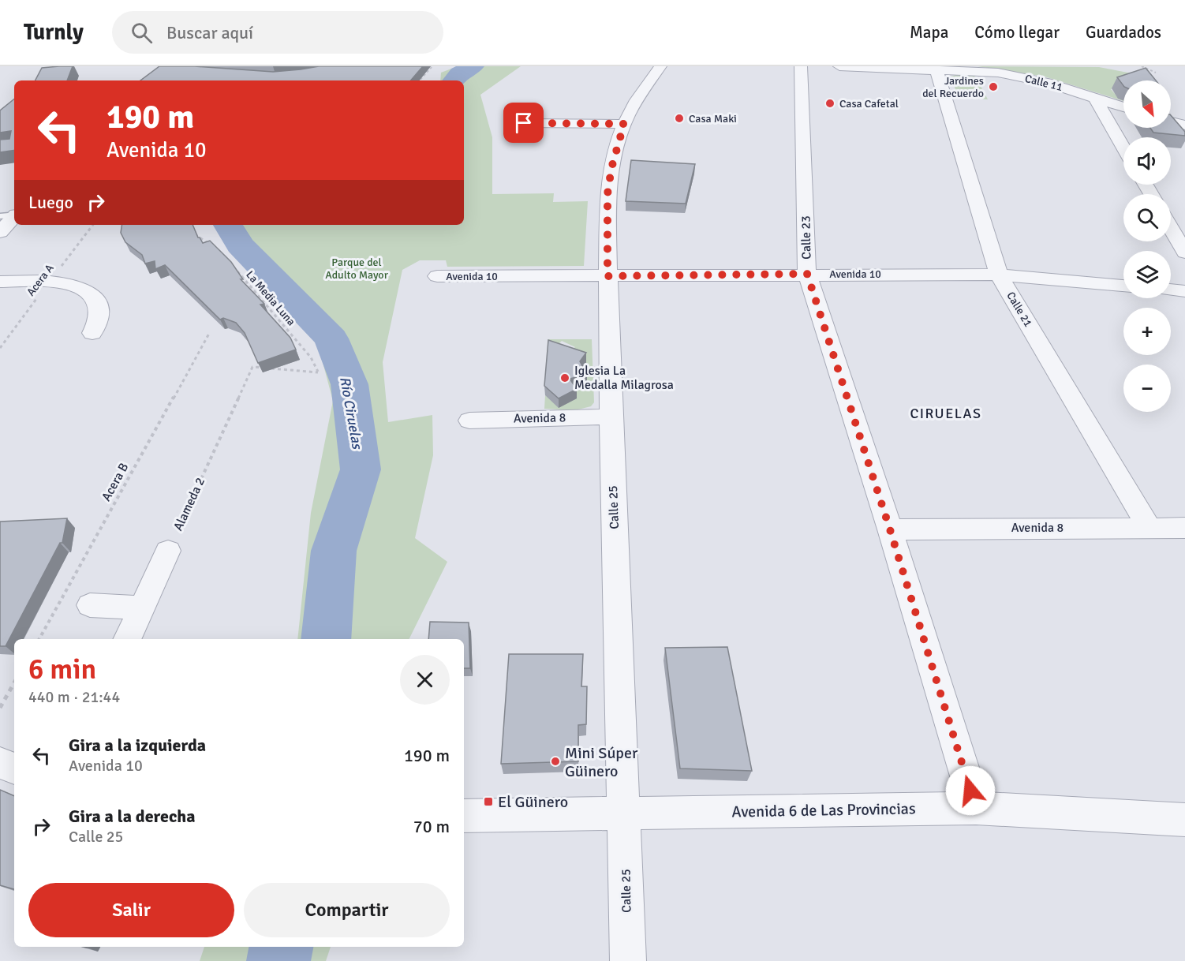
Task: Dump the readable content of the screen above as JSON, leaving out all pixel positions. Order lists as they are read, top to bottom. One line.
{"streets":{"street":["Calle 11","Calle 23","Avenida 10","Calle 21","Avenida 8","Calle 25","Avenida 6 de Las Provincias"],"path":["Acera A","La Media Luna","Acera B","Alameda 2"]},"crossings":[["Calle 11","Calle 21"],["Calle 23","Avenida 10"],["Calle 23","Avenida 8"],["Calle 23","Avenida 6 de Las Provincias"],["Avenida 10","Calle 21"],["Avenida 10","Calle 25"],["La Media Luna","Alameda 2"],["Calle 21","Avenida 8"],["Avenida 8","Calle 25"],["Calle 25","Avenida 6 de Las Provincias"]],"districts":["CIRUELAS"],"water":["Río Ciruelas"],"parks":["Parque del Adulto Mayor"],"places":{"other":["Jardines del Recuerdo","Casa Cafetal","Casa Maki","Iglesia La Medalla Milagrosa","Mini Súper Güinero"],"transit":["El Güinero"]},"north":"bottom right","page":{"header":"Turnly","search":"Buscar aquí","nav":["Mapa","Cómo llegar","Guardados"],"map_buttons":["+","−"],"turn":["190 m","Avenida 10"],"then":"Luego","heading":["6 min","440 m · 21:44"],"list":[{"name":"Gira a la izquierda","note":"Avenida 10","value":"190 m"},{"name":"Gira a la derecha","note":"Calle 25","value":"70 m"}],"buttons":["Salir","Compartir"]}}
